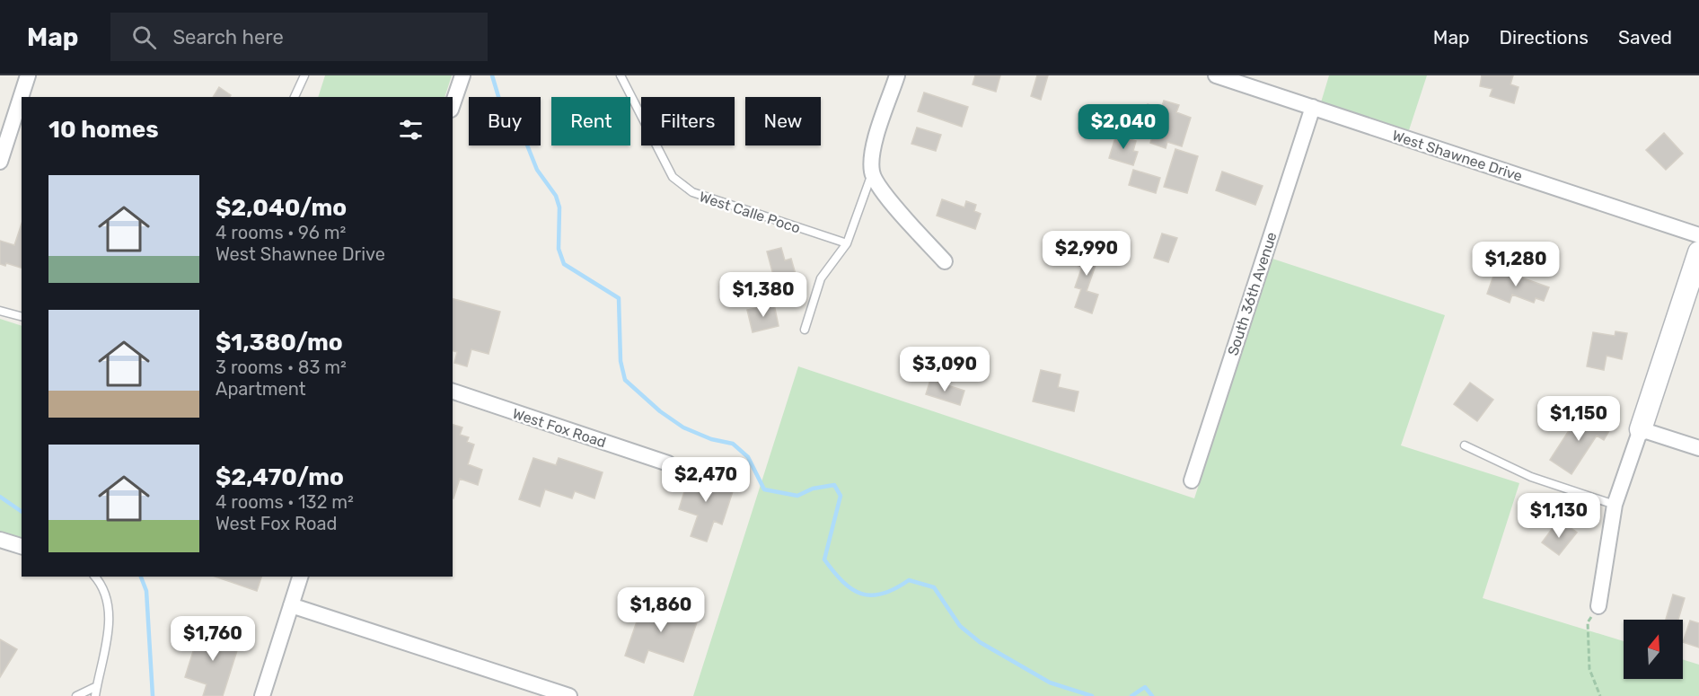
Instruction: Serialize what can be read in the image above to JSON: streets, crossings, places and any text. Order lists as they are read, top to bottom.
{
  "streets": {
    "street": ["West Shawnee Drive", "South 36th Avenue", "West Fox Road"],
    "lane": ["West Calle Poco"]
  },
  "crossings": [
    ["West Shawnee Drive", "South 36th Avenue"]
  ],
  "north": "top",
  "page": {
    "header": "Map",
    "search": "Search here",
    "nav": ["Map", "Directions", "Saved"],
    "chip": [
      "Buy",
      "Rent",
      "Filters",
      "New"
    ],
    "heading": "10 homes",
    "price": [
      "$2,040",
      "$2,990",
      "$1,280",
      "$1,380",
      "$3,090",
      "$1,150",
      "$2,470",
      "$1,130",
      "$1,860",
      "$1,760"
    ],
    "list": [
      {
        "name": "$2,040/mo",
        "note": "4 rooms · 96 m² · West Shawnee Drive"
      },
      {
        "name": "$1,380/mo",
        "note": "3 rooms · 83 m² · Apartment"
      },
      {
        "name": "$2,470/mo",
        "note": "4 rooms · 132 m² · West Fox Road"
      }
    ]
  }
}
